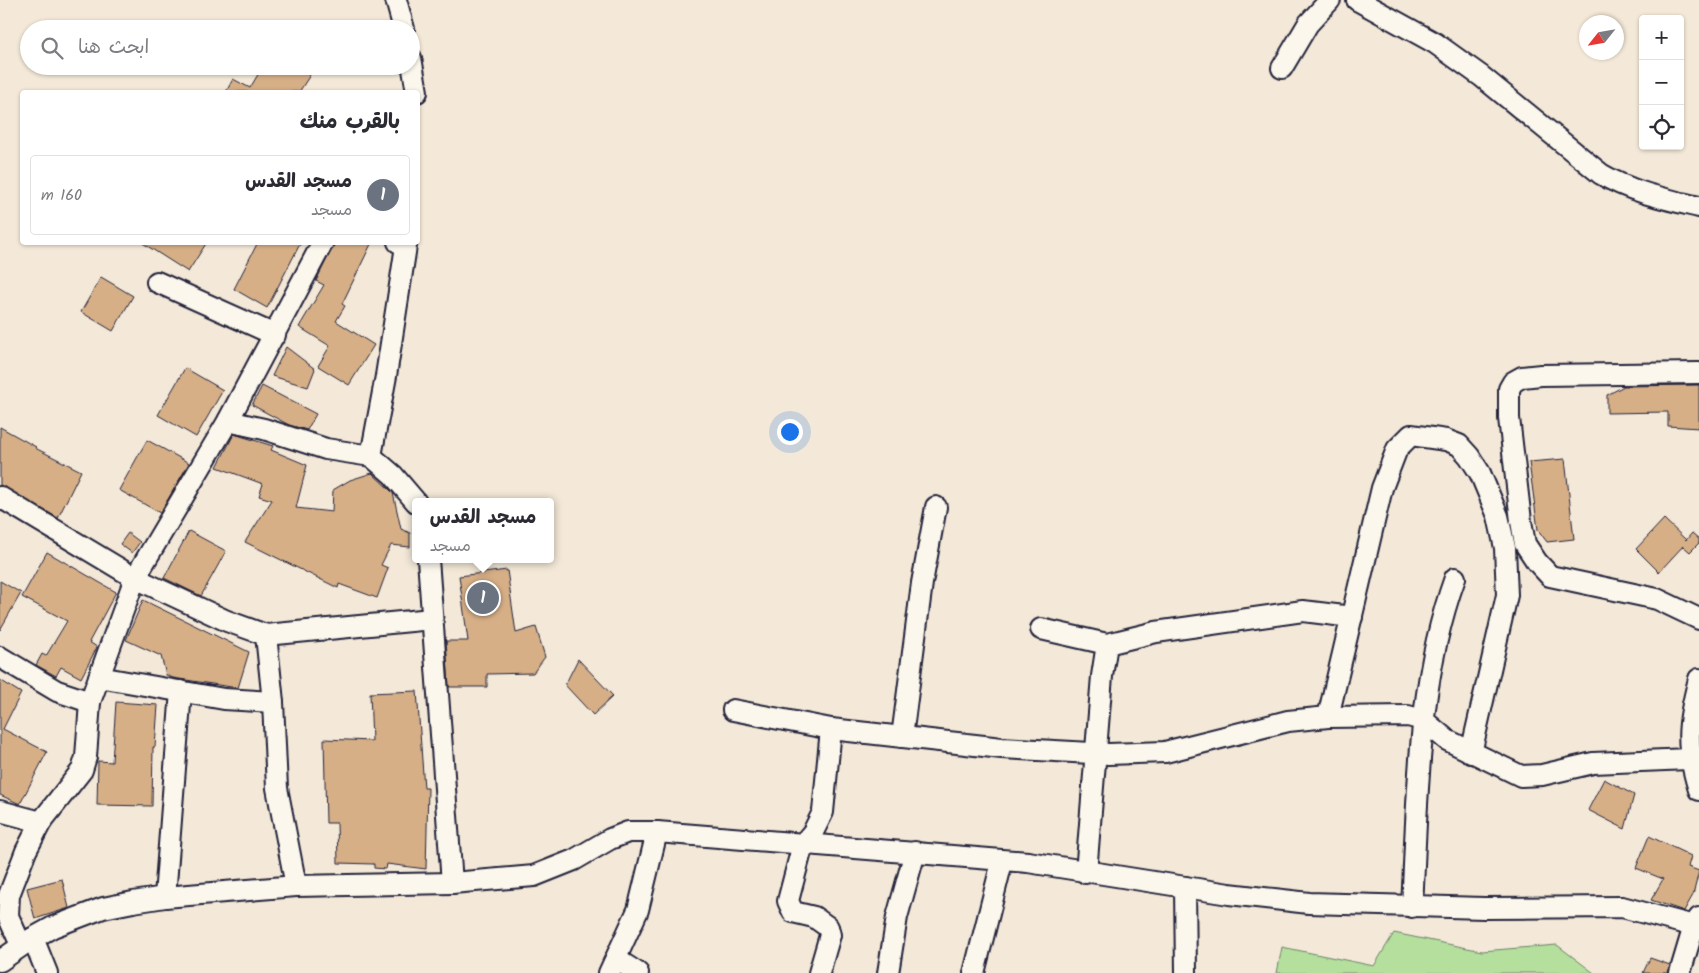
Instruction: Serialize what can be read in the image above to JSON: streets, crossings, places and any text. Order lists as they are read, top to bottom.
{
  "north": "bottom left",
  "page": {
    "map_buttons": ["+", "−"],
    "search": "ابحث هنا",
    "heading": "بالقرب منك",
    "list": [
      {
        "mark": "1",
        "name": "مسجد القدس",
        "note": "مسجد",
        "value": "160 m"
      }
    ],
    "popup": ["مسجد القدس", "مسجد"],
    "pins": "1"
  }
}
